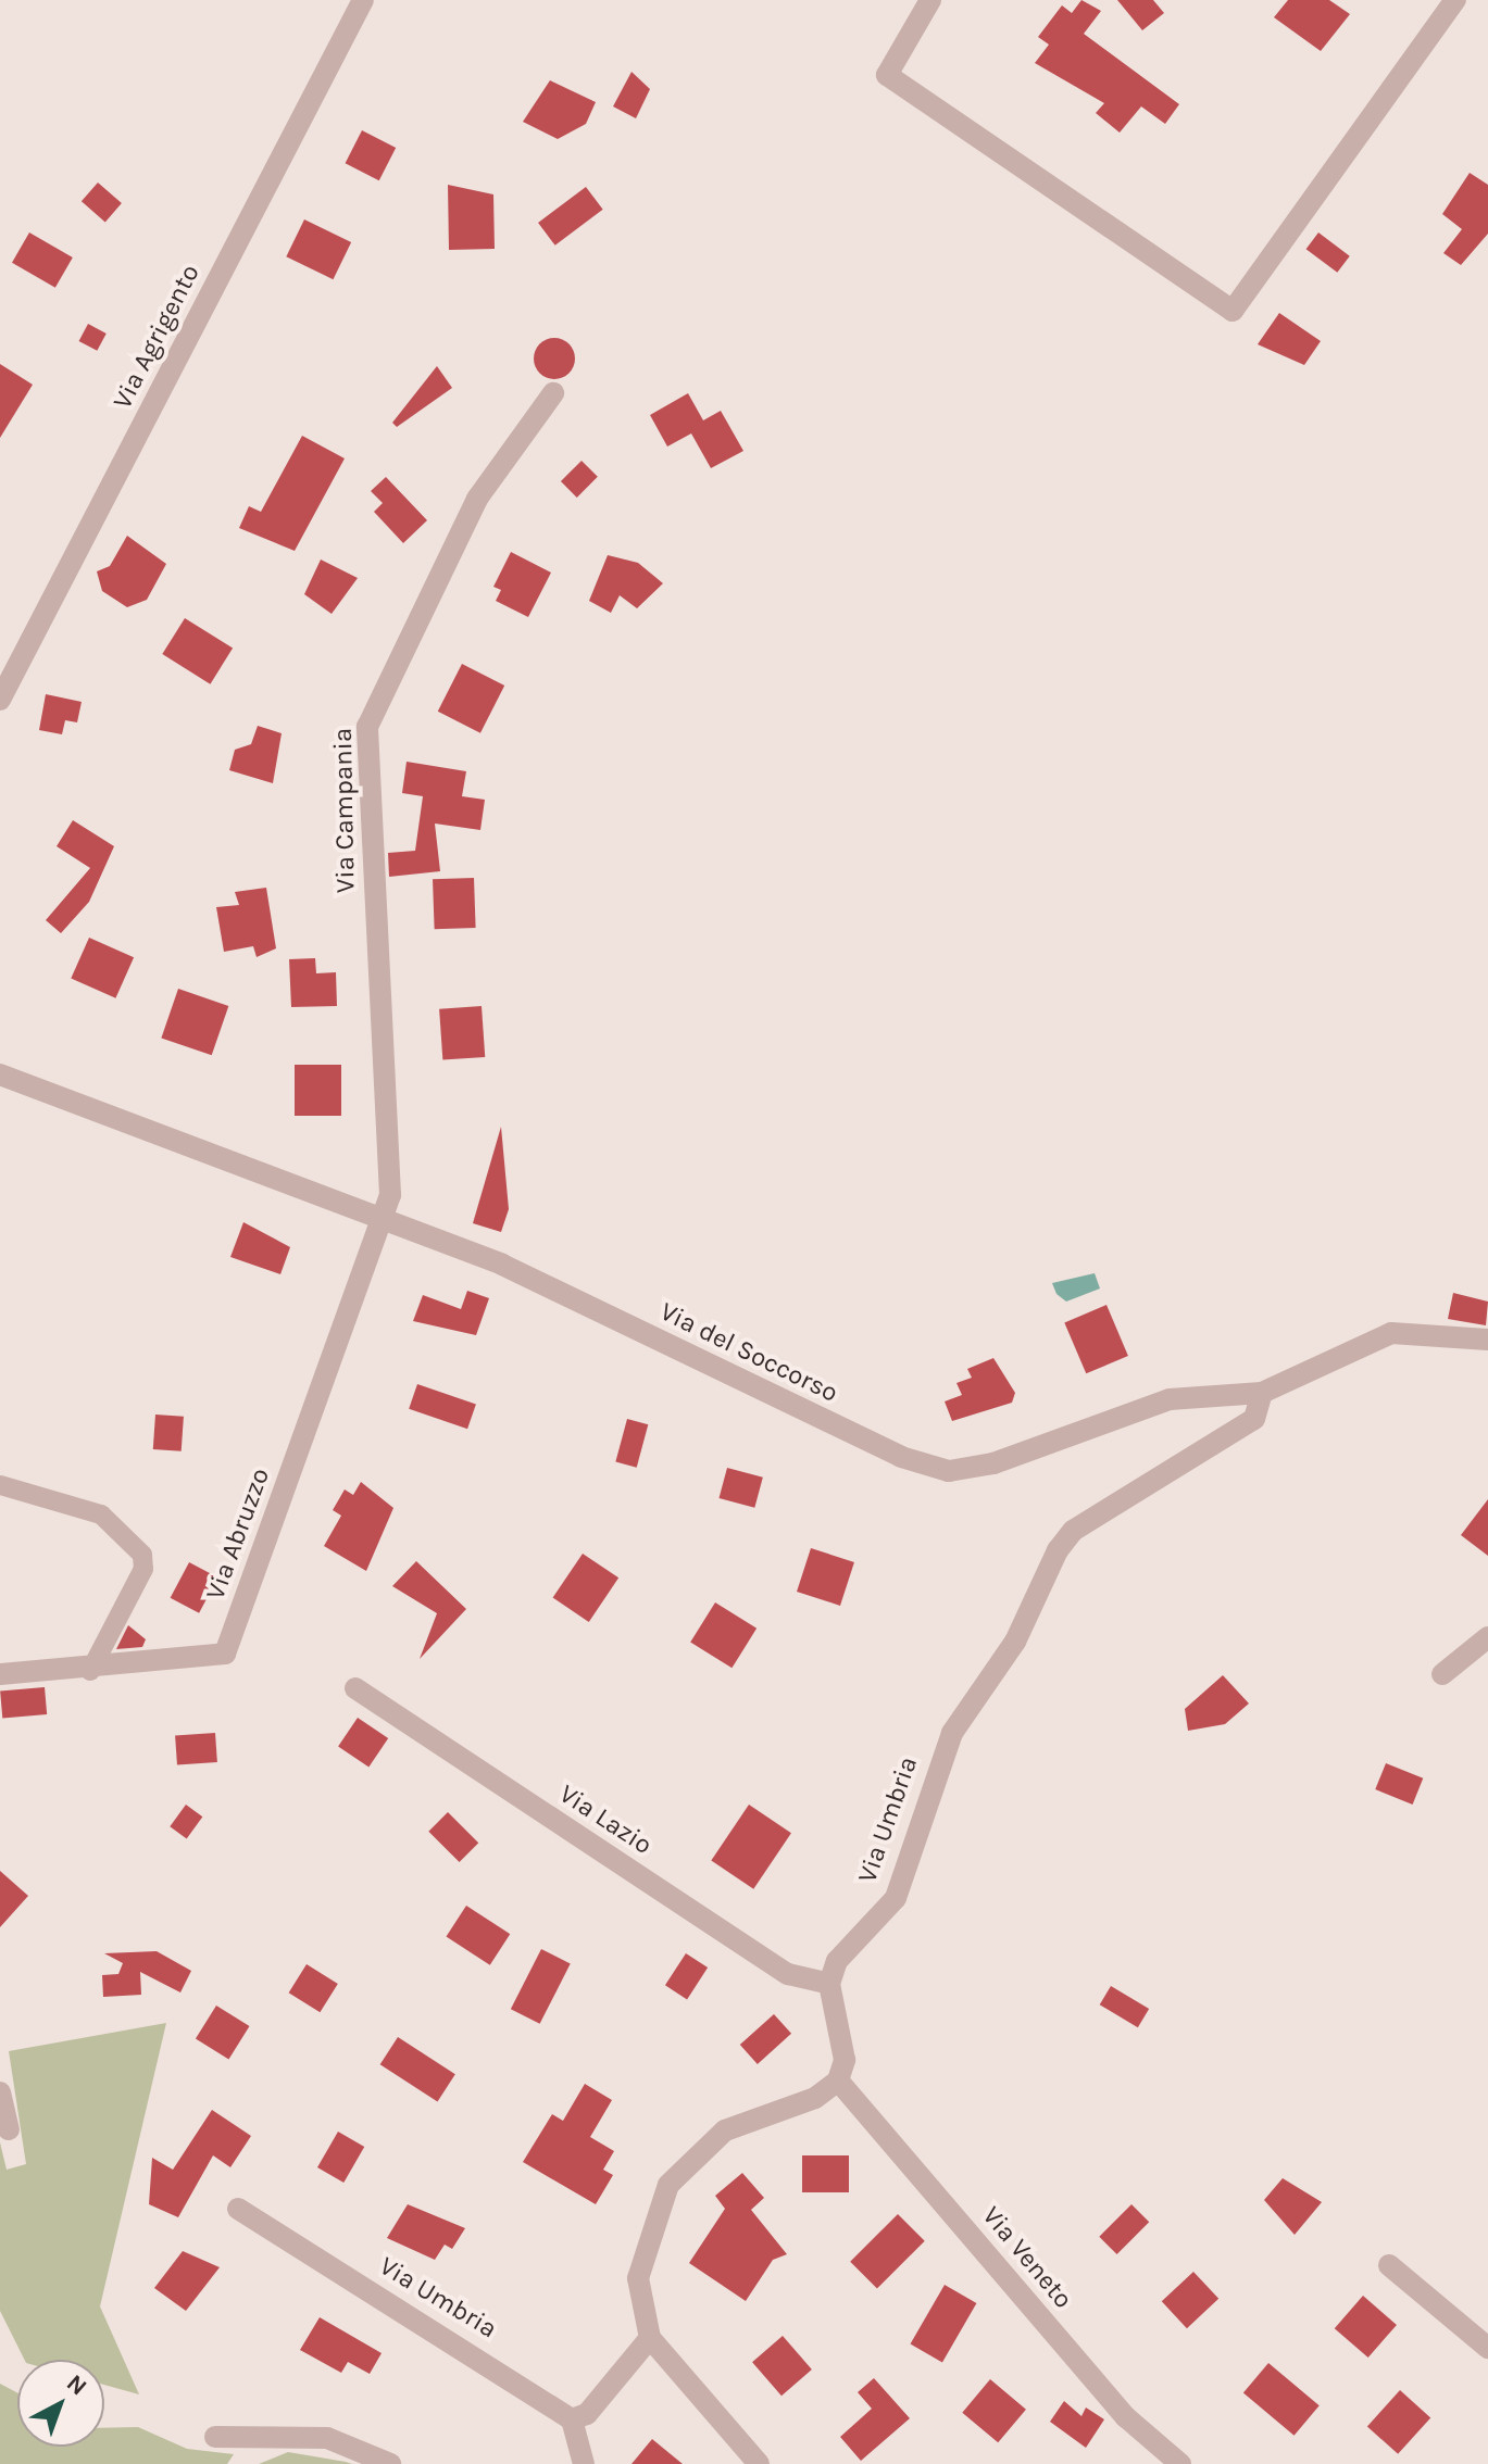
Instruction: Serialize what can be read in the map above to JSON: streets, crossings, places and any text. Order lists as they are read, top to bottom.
{
  "streets": {
    "street": [
      "Via Agrigento",
      "Via Campania",
      "Via del Soccorso",
      "Via Abruzzo",
      "Via Lazio",
      "Via Umbria",
      "Via Veneto"
    ]
  },
  "crossings": [
    ["Via Campania", "Via del Soccorso"],
    ["Via Campania", "Via Abruzzo"],
    ["Via del Soccorso", "Via Abruzzo"],
    ["Via del Soccorso", "Via Umbria"],
    ["Via Lazio", "Via Umbria"]
  ],
  "north": "top right"
}
